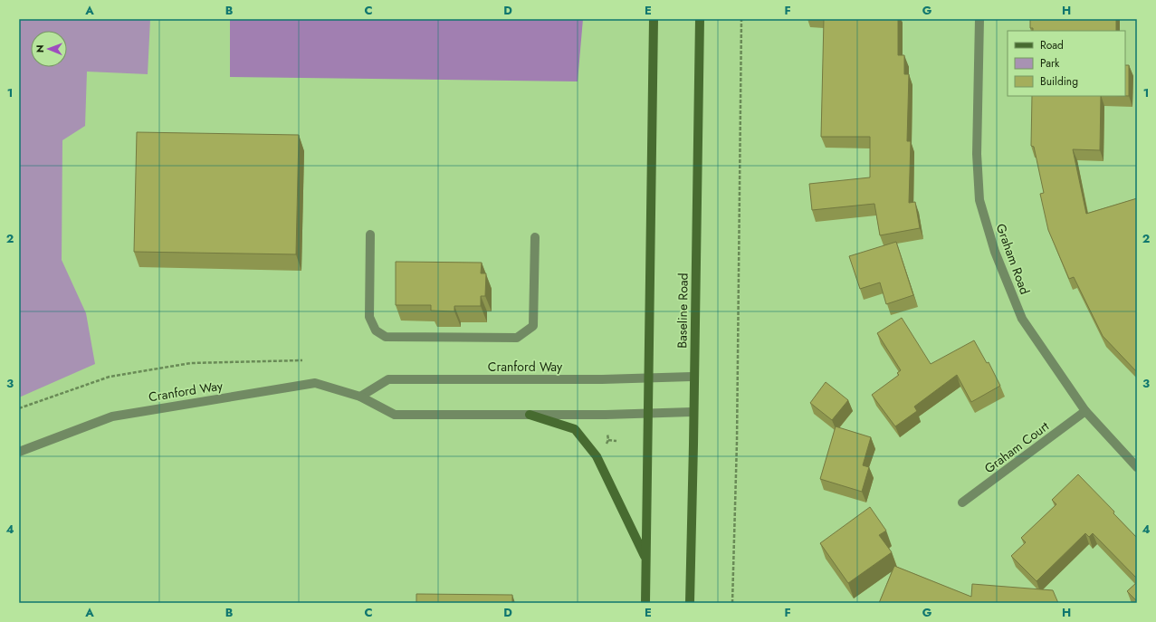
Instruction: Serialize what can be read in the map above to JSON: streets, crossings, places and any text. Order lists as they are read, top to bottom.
{
  "streets": {
    "main road": ["Baseline Road"],
    "street": ["Graham Road", "Cranford Way", "Graham Court"]
  },
  "crossings": [
    ["Graham Road", "Graham Court"],
    ["Baseline Road", "Cranford Way"]
  ],
  "legend": ["Road", "Park", "Building"],
  "north": "left",
  "grid": {
    "columns": [
      "A",
      "B",
      "C",
      "D",
      "E",
      "F",
      "G",
      "H"
    ],
    "rows": [
      "1",
      "2",
      "3",
      "4"
    ]
  }
}
